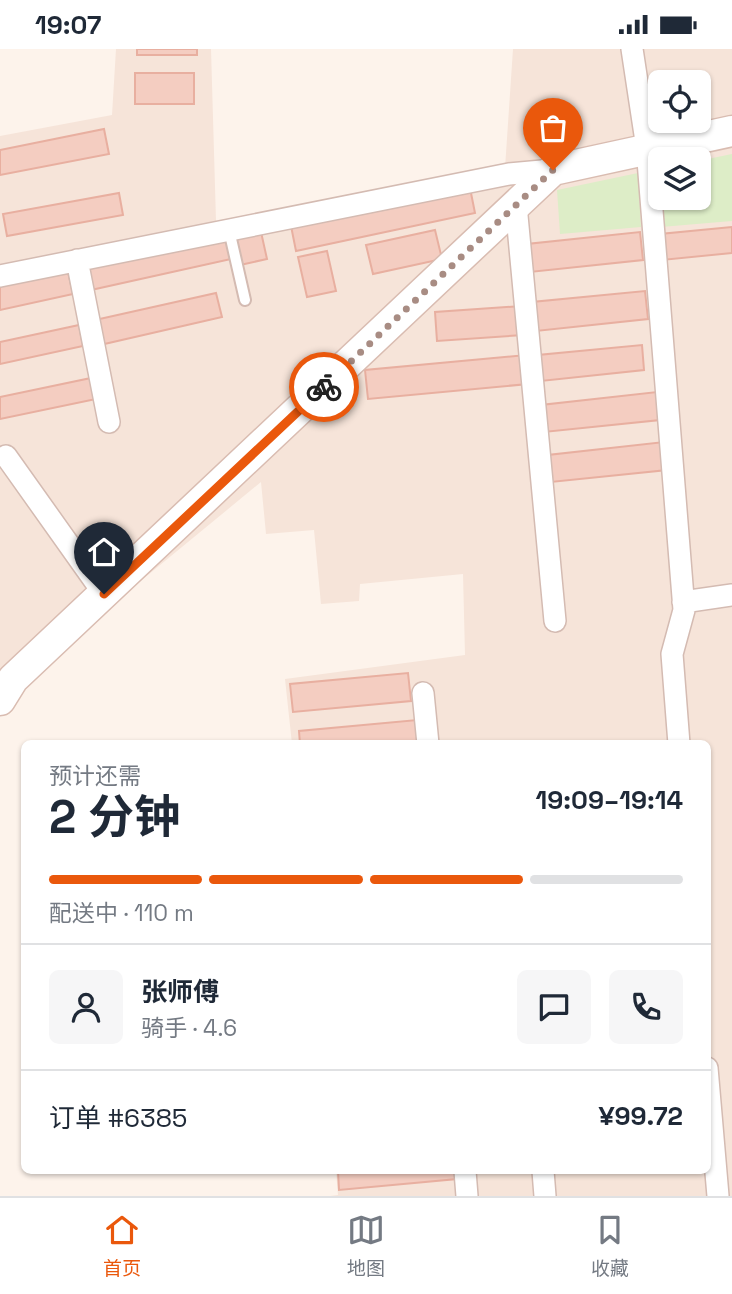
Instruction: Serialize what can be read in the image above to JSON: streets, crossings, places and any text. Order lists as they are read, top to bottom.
{
  "page": {
    "status": "19:07",
    "heading": ["2 分钟", "预计还需", "19:09–19:14"],
    "panel": [
      "张师傅",
      "骑手 · 4.6",
      "订单 #6385",
      "¥99.72"
    ],
    "bar": "配送中 · 110 m",
    "tabs": ["首页", "地图", "收藏"]
  }
}
